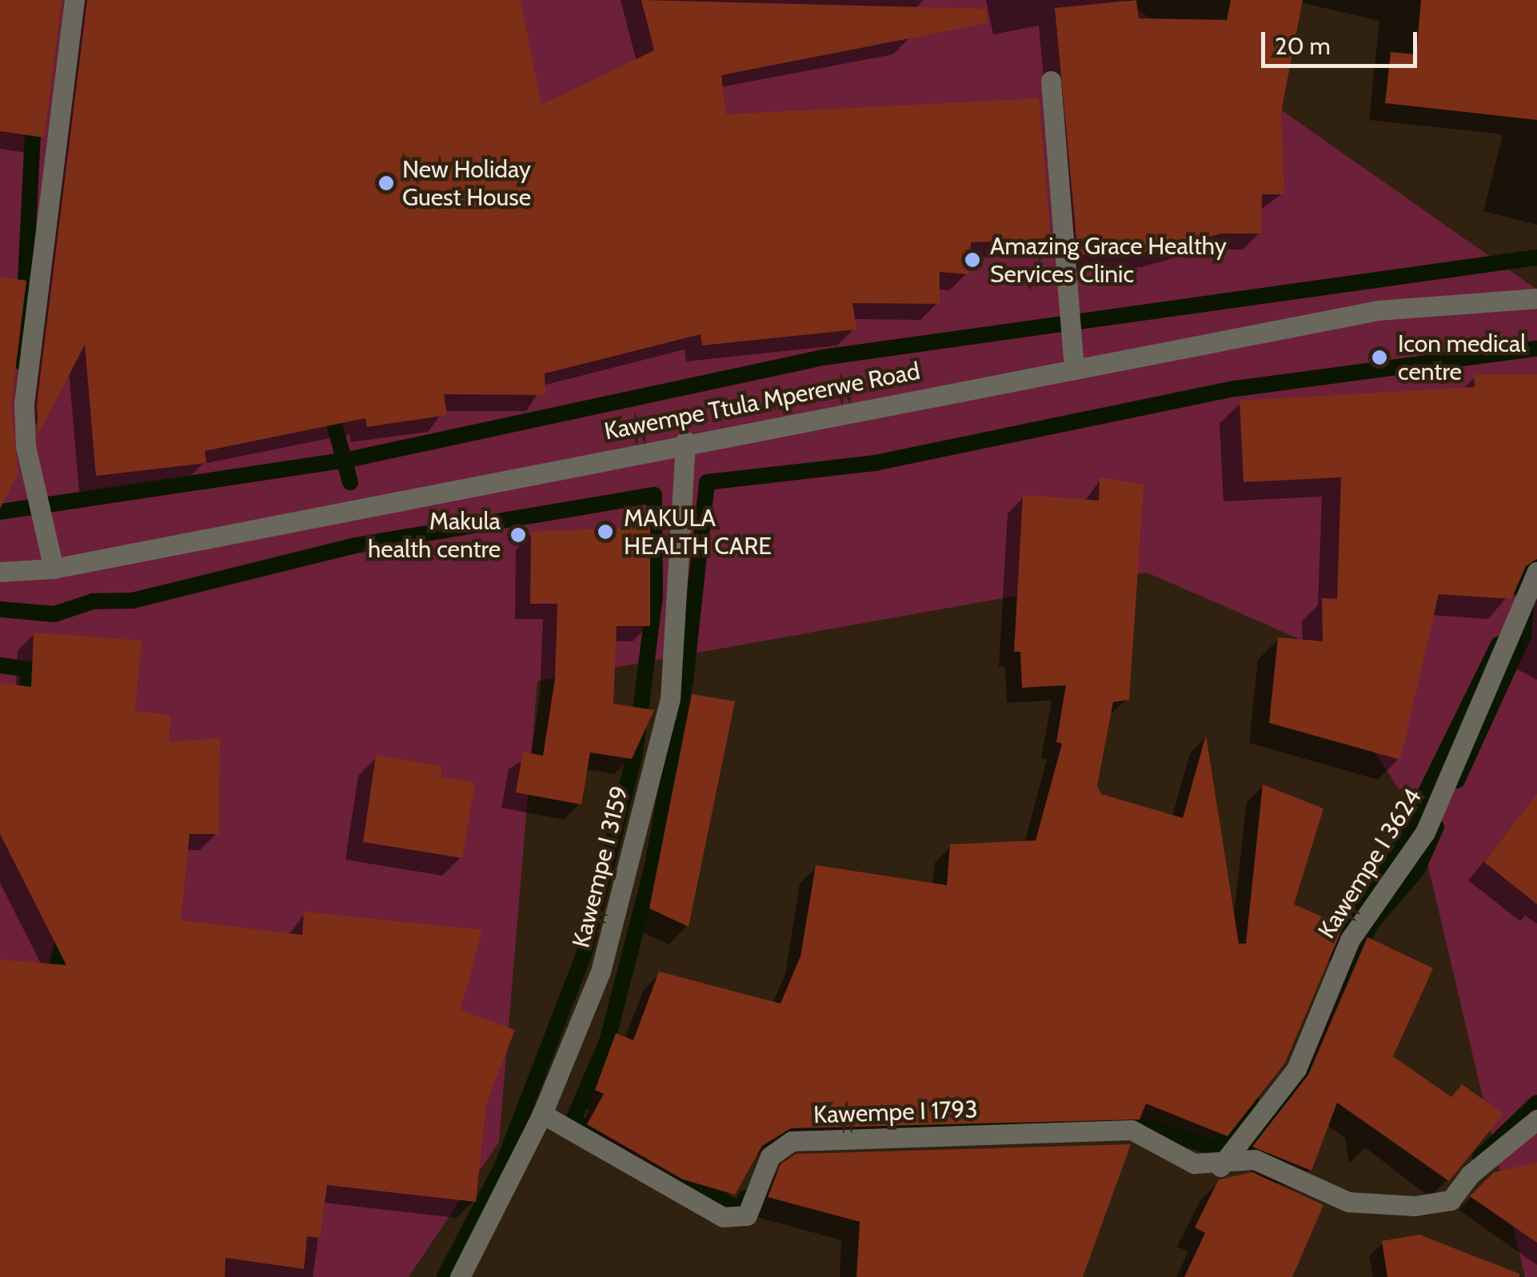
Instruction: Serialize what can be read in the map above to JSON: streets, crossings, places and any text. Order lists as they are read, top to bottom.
{
  "streets": {
    "street": [
      "Kawempe Ttula Mpererwe Road",
      "Kawempe I 3624",
      "Kawempe I 3159",
      "Kawempe I 1793"
    ]
  },
  "crossings": [
    ["Kawempe Ttula Mpererwe Road", "Kawempe I 3159"],
    ["Kawempe I 3624", "Kawempe I 1793"],
    ["Kawempe I 3159", "Kawempe I 1793"]
  ],
  "places": [
    "New Holiday Guest House",
    "Amazing Grace Healthy Services Clinic",
    "Icon medical centre",
    "MAKULA HEALTH CARE",
    "Makula health centre"
  ],
  "scale_bar": "20 m"
}
